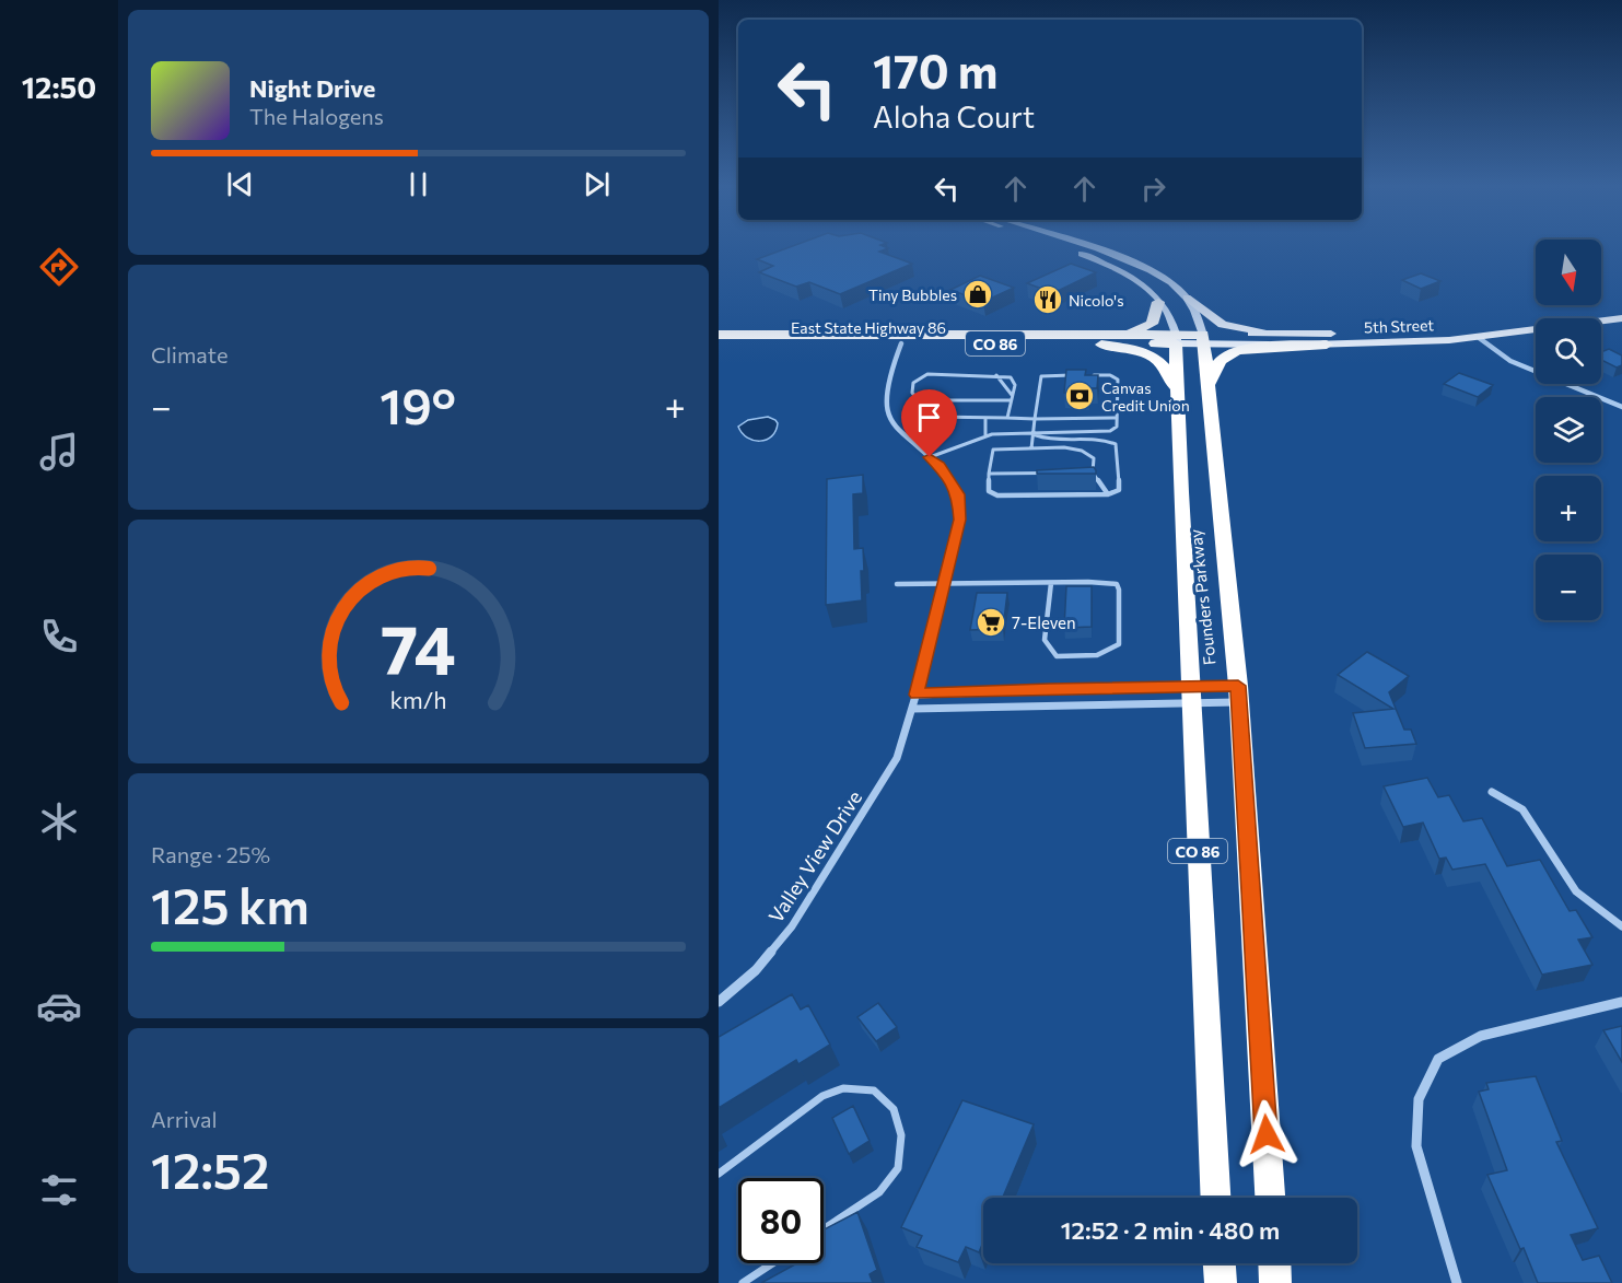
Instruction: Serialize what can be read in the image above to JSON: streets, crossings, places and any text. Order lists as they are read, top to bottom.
{
  "streets": {
    "highway": [
      "5th Street",
      "East State Highway 86",
      "CO 86",
      "Founders Parkway"
    ],
    "street": ["Valley View Drive"]
  },
  "crossings": [
    ["5th Street", "East State Highway 86"],
    ["5th Street", "Founders Parkway"],
    ["East State Highway 86", "CO 86"],
    ["East State Highway 86", "Founders Parkway"],
    ["East State Highway 86", "Valley View Drive"],
    ["CO 86", "Founders Parkway"]
  ],
  "places": {
    "shop": ["Tiny Bubbles"],
    "restaurant": ["Nicolo's"],
    "bank": ["Canvas Credit Union"],
    "supermarket": ["7-Eleven"]
  },
  "north": "bottom",
  "page": {
    "tabs": "12:50",
    "turn": ["170 m", "Aloha Court"],
    "song": ["Night Drive", "The Halogens"],
    "map_buttons": ["+", "−"],
    "tile": [
      "Climate",
      ["Range · 25%", "125 km"],
      ["Arrival", "12:52"]
    ],
    "heat": ["−", "19°", "+"],
    "limit": "80",
    "trip": "12:52 · 2 min · 480 m",
    "gauge": ["74", "km/h"]
  }
}
